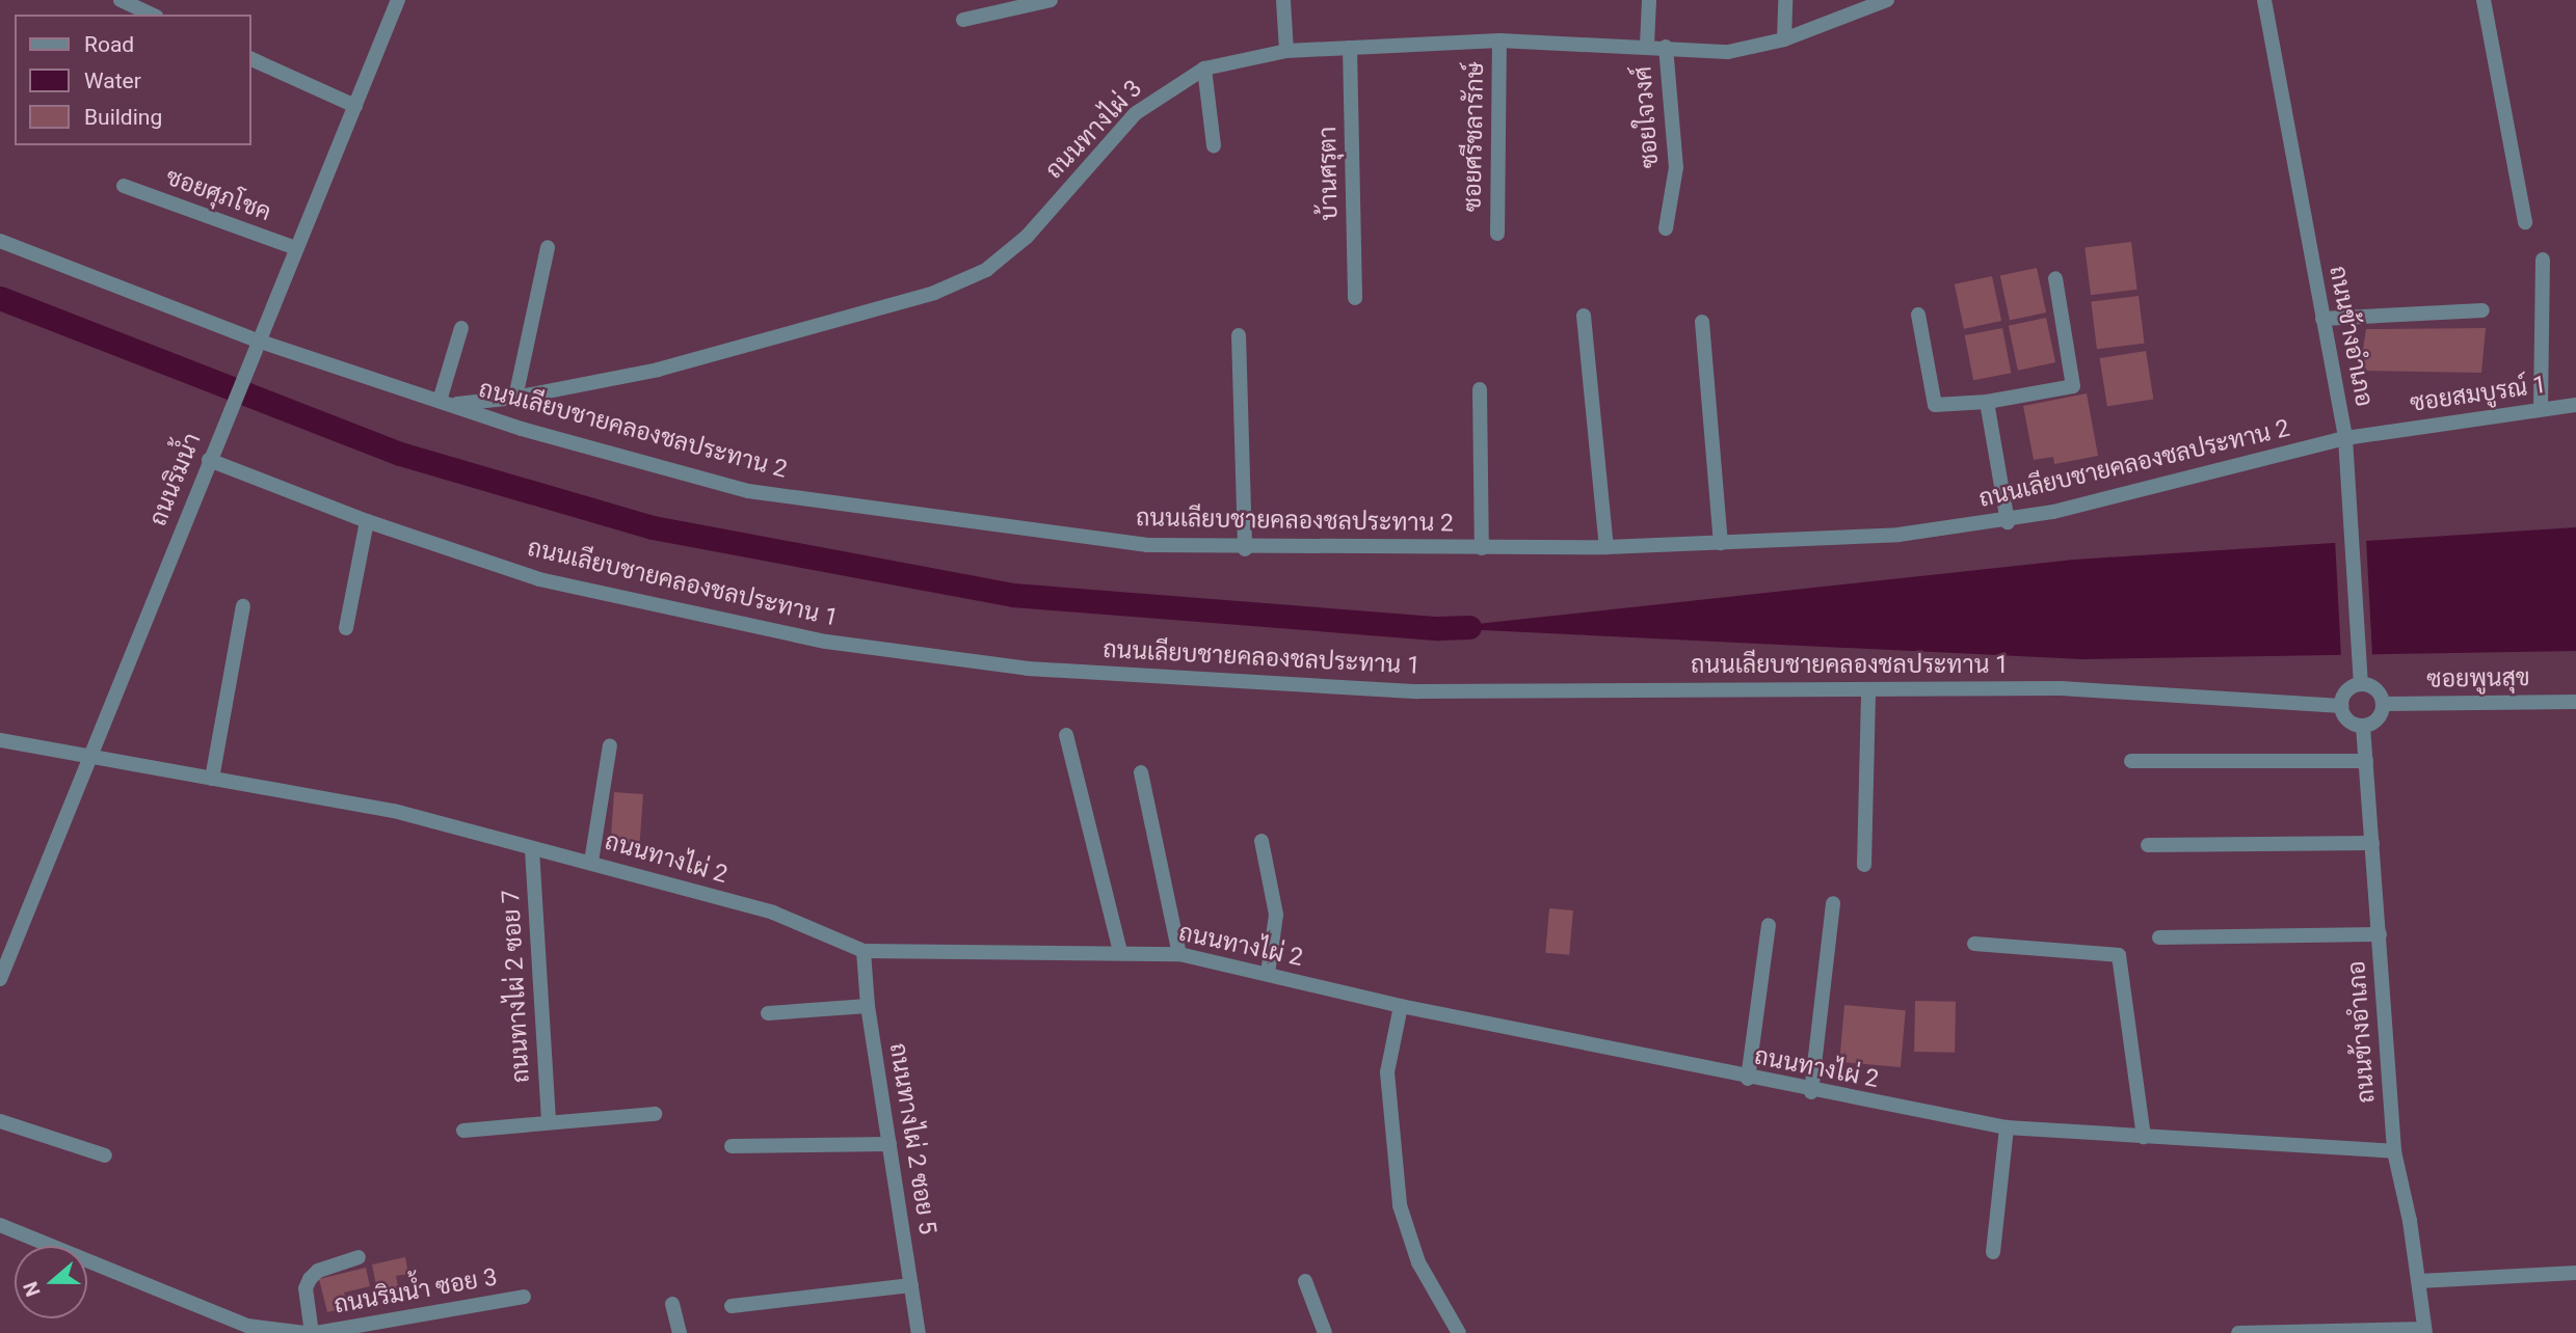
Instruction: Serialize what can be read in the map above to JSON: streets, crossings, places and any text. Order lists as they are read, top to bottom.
{
  "streets": {
    "street": [
      "ซอยใจวงศ์",
      "ถนนทางไผ่ 3",
      "ซอยศรีชลารักษ์",
      "บ้านศรุตา",
      "ซอยศุภโชค",
      "ถนนข้างอำเภอ",
      "ซอยสมบูรณ์ 1",
      "ถนนเลียบชายคลองชลประทาน 2",
      "ถนนริมน้ำ",
      "ถนนเลียบชายคลองชลประทาน 1",
      "ซอยพูนสุข",
      "ถนนทางไผ่ 2",
      "ถนนทางไผ่ 2 ซอย 7",
      "ถนนทางไผ่ 2 ซอย 5",
      "ถนนริมน้ำ ซอย 3"
    ]
  },
  "crossings": [
    ["ซอยใจวงศ์", "ถนนทางไผ่ 3"],
    ["ถนนทางไผ่ 3", "ซอยศรีชลารักษ์"],
    ["ถนนทางไผ่ 3", "บ้านศรุตา"],
    ["ถนนทางไผ่ 3", "ถนนเลียบชายคลองชลประทาน 2"],
    ["ซอยศุภโชค", "ถนนริมน้ำ"],
    ["ถนนข้างอำเภอ", "ซอยสมบูรณ์ 1"],
    ["ถนนข้างอำเภอ", "ถนนเลียบชายคลองชลประทาน 2"],
    ["ถนนข้างอำเภอ", "ถนนเลียบชายคลองชลประทาน 1"],
    ["ถนนข้างอำเภอ", "ซอยพูนสุข"],
    ["ถนนข้างอำเภอ", "ถนนทางไผ่ 2"],
    ["ซอยสมบูรณ์ 1", "ถนนเลียบชายคลองชลประทาน 2"],
    ["ถนนเลียบชายคลองชลประทาน 2", "ถนนริมน้ำ"],
    ["ถนนริมน้ำ", "ถนนเลียบชายคลองชลประทาน 1"],
    ["ถนนริมน้ำ", "ถนนทางไผ่ 2"],
    ["ถนนเลียบชายคลองชลประทาน 1", "ซอยพูนสุข"],
    ["ถนนทางไผ่ 2", "ถนนทางไผ่ 2 ซอย 7"],
    ["ถนนทางไผ่ 2", "ถนนทางไผ่ 2 ซอย 5"]
  ],
  "legend": ["Road", "Water", "Building"],
  "north": "left"
}
